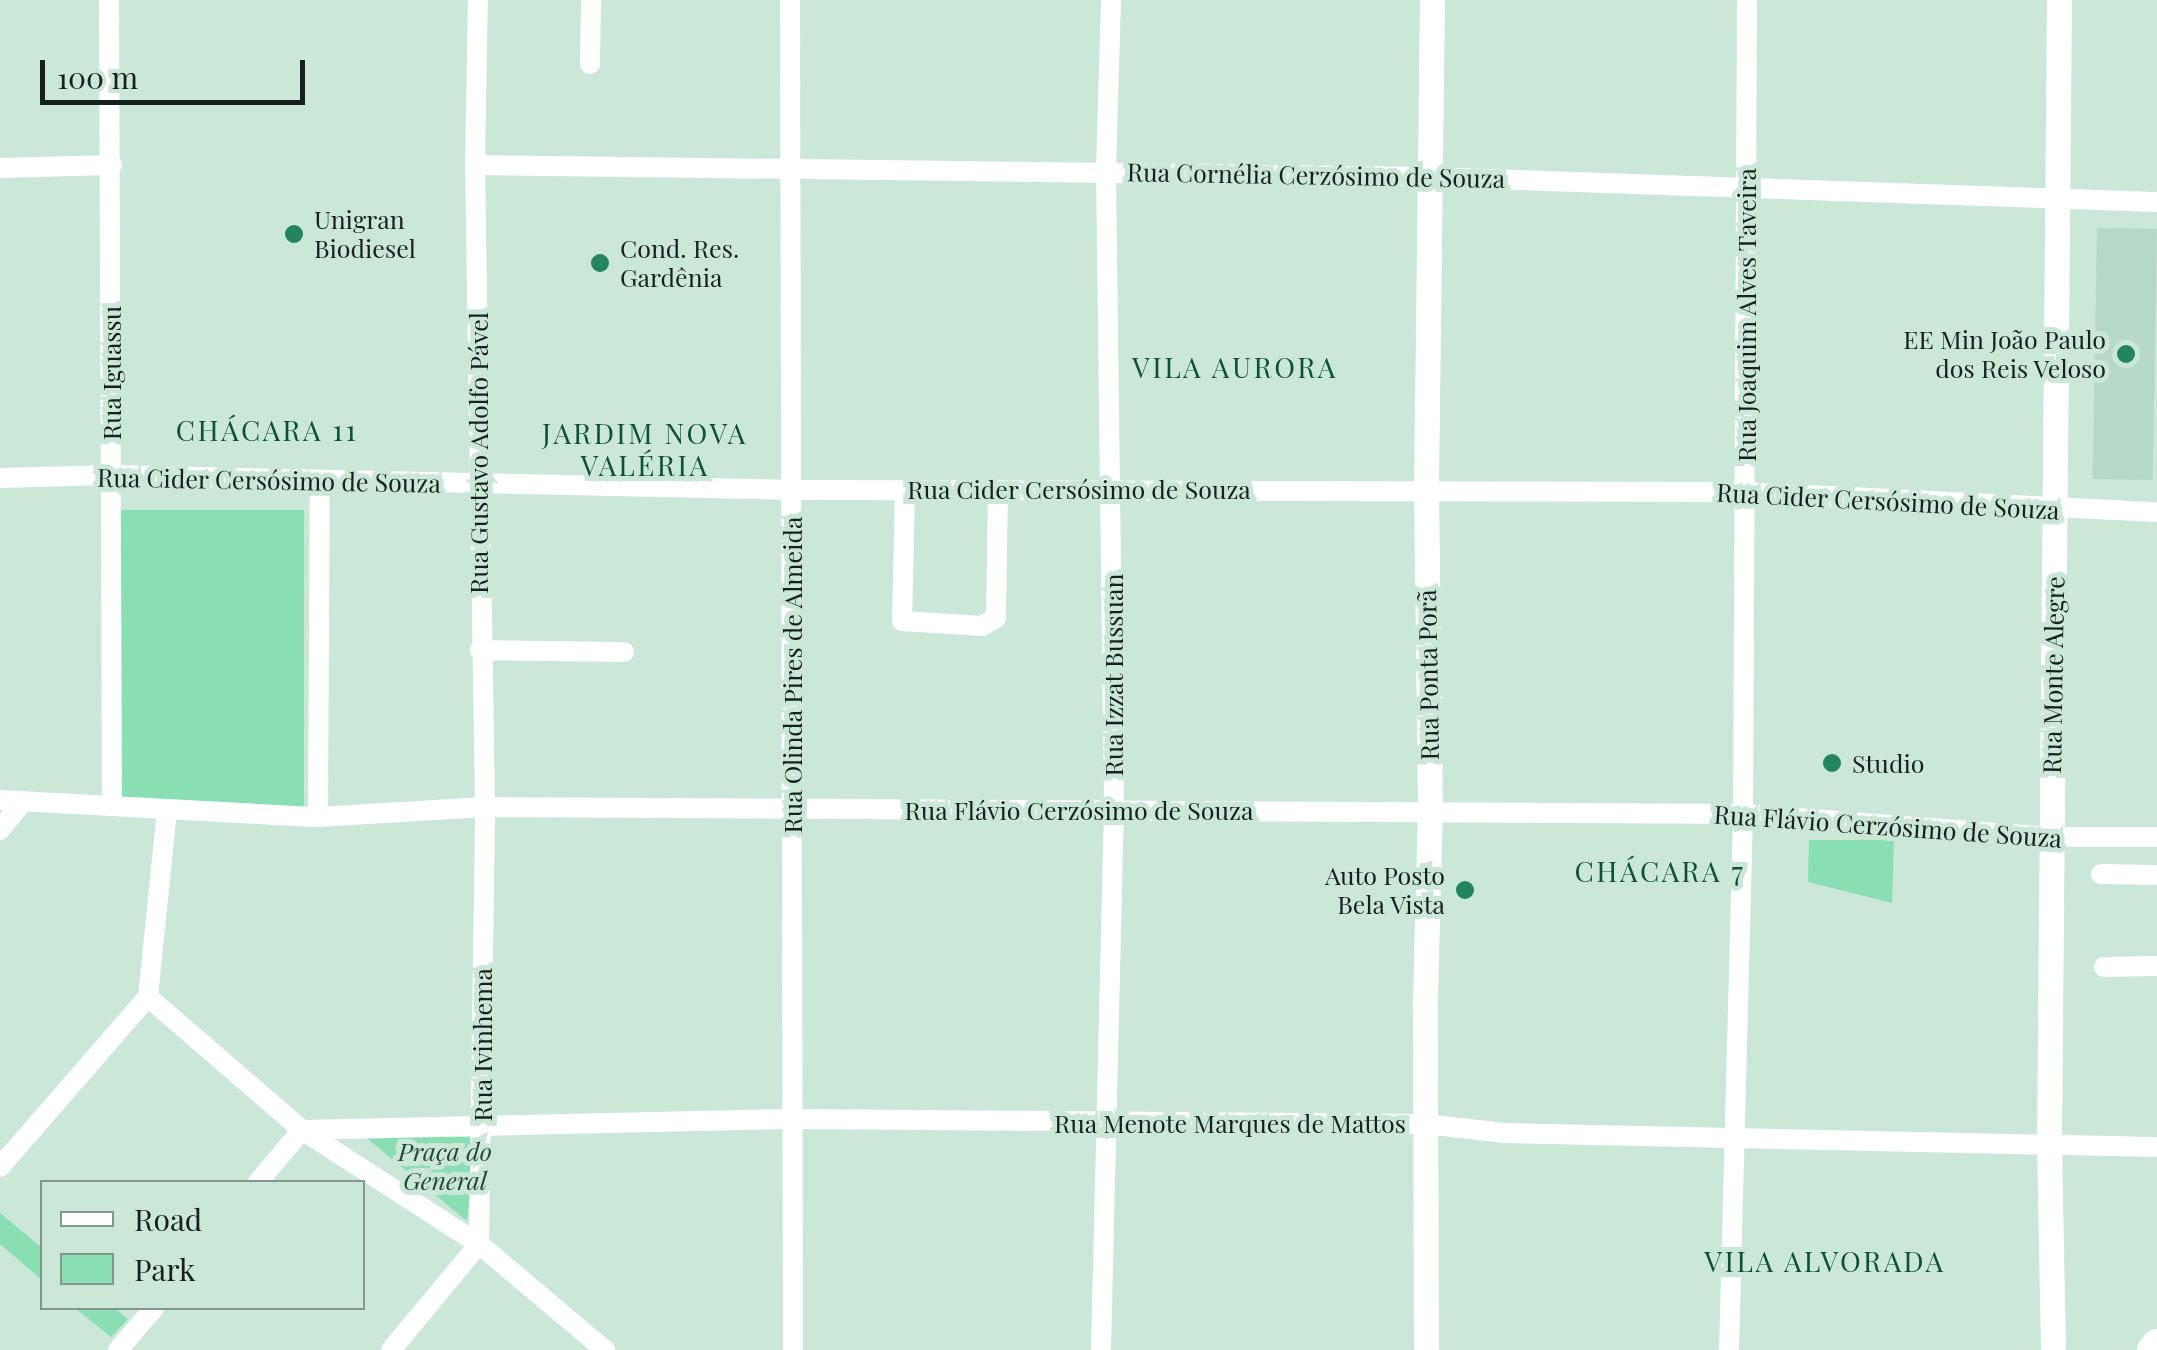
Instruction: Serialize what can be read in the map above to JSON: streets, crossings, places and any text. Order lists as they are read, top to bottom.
{
  "streets": {
    "street": [
      "Rua Cornélia Cerzósimo de Souza",
      "Rua Joaquim Alves Taveira",
      "Rua Iguassu",
      "Rua Gustavo Adolfo Pável",
      "Rua Cider Cersósimo de Souza",
      "Rua Olinda Pires de Almeida",
      "Rua Izzat Bussuan",
      "Rua Ponta Porã",
      "Rua Monte Alegre",
      "Rua Flávio Cerzósimo de Souza",
      "Rua Ivinhema",
      "Rua Menote Marques de Mattos"
    ]
  },
  "crossings": [
    ["Rua Cornélia Cerzósimo de Souza", "Rua Joaquim Alves Taveira"],
    ["Rua Cornélia Cerzósimo de Souza", "Rua Gustavo Adolfo Pável"],
    ["Rua Cornélia Cerzósimo de Souza", "Rua Olinda Pires de Almeida"],
    ["Rua Cornélia Cerzósimo de Souza", "Rua Izzat Bussuan"],
    ["Rua Cornélia Cerzósimo de Souza", "Rua Ponta Porã"],
    ["Rua Cornélia Cerzósimo de Souza", "Rua Monte Alegre"],
    ["Rua Joaquim Alves Taveira", "Rua Cider Cersósimo de Souza"],
    ["Rua Joaquim Alves Taveira", "Rua Flávio Cerzósimo de Souza"],
    ["Rua Joaquim Alves Taveira", "Rua Menote Marques de Mattos"],
    ["Rua Iguassu", "Rua Cider Cersósimo de Souza"],
    ["Rua Iguassu", "Rua Flávio Cerzósimo de Souza"],
    ["Rua Gustavo Adolfo Pável", "Rua Cider Cersósimo de Souza"],
    ["Rua Gustavo Adolfo Pável", "Rua Flávio Cerzósimo de Souza"],
    ["Rua Gustavo Adolfo Pável", "Rua Ivinhema"],
    ["Rua Cider Cersósimo de Souza", "Rua Olinda Pires de Almeida"],
    ["Rua Cider Cersósimo de Souza", "Rua Izzat Bussuan"],
    ["Rua Cider Cersósimo de Souza", "Rua Ponta Porã"],
    ["Rua Cider Cersósimo de Souza", "Rua Monte Alegre"],
    ["Rua Olinda Pires de Almeida", "Rua Flávio Cerzósimo de Souza"],
    ["Rua Olinda Pires de Almeida", "Rua Menote Marques de Mattos"],
    ["Rua Izzat Bussuan", "Rua Flávio Cerzósimo de Souza"],
    ["Rua Izzat Bussuan", "Rua Menote Marques de Mattos"],
    ["Rua Ponta Porã", "Rua Flávio Cerzósimo de Souza"],
    ["Rua Ponta Porã", "Rua Menote Marques de Mattos"],
    ["Rua Monte Alegre", "Rua Flávio Cerzósimo de Souza"],
    ["Rua Monte Alegre", "Rua Menote Marques de Mattos"],
    ["Rua Ivinhema", "Rua Menote Marques de Mattos"]
  ],
  "districts": [
    "VILA AURORA",
    "CHÁCARA 11",
    "JARDIM NOVA VALÉRIA",
    "CHÁCARA 7",
    "VILA ALVORADA"
  ],
  "parks": ["Praça do General"],
  "places": [
    "Unigran Biodiesel",
    "Cond. Res. Gardênia",
    "EE Min João Paulo dos Reis Veloso",
    "Studio",
    "Auto Posto Bela Vista"
  ],
  "legend": ["Road", "Park"],
  "scale_bar": "100 m"
}
